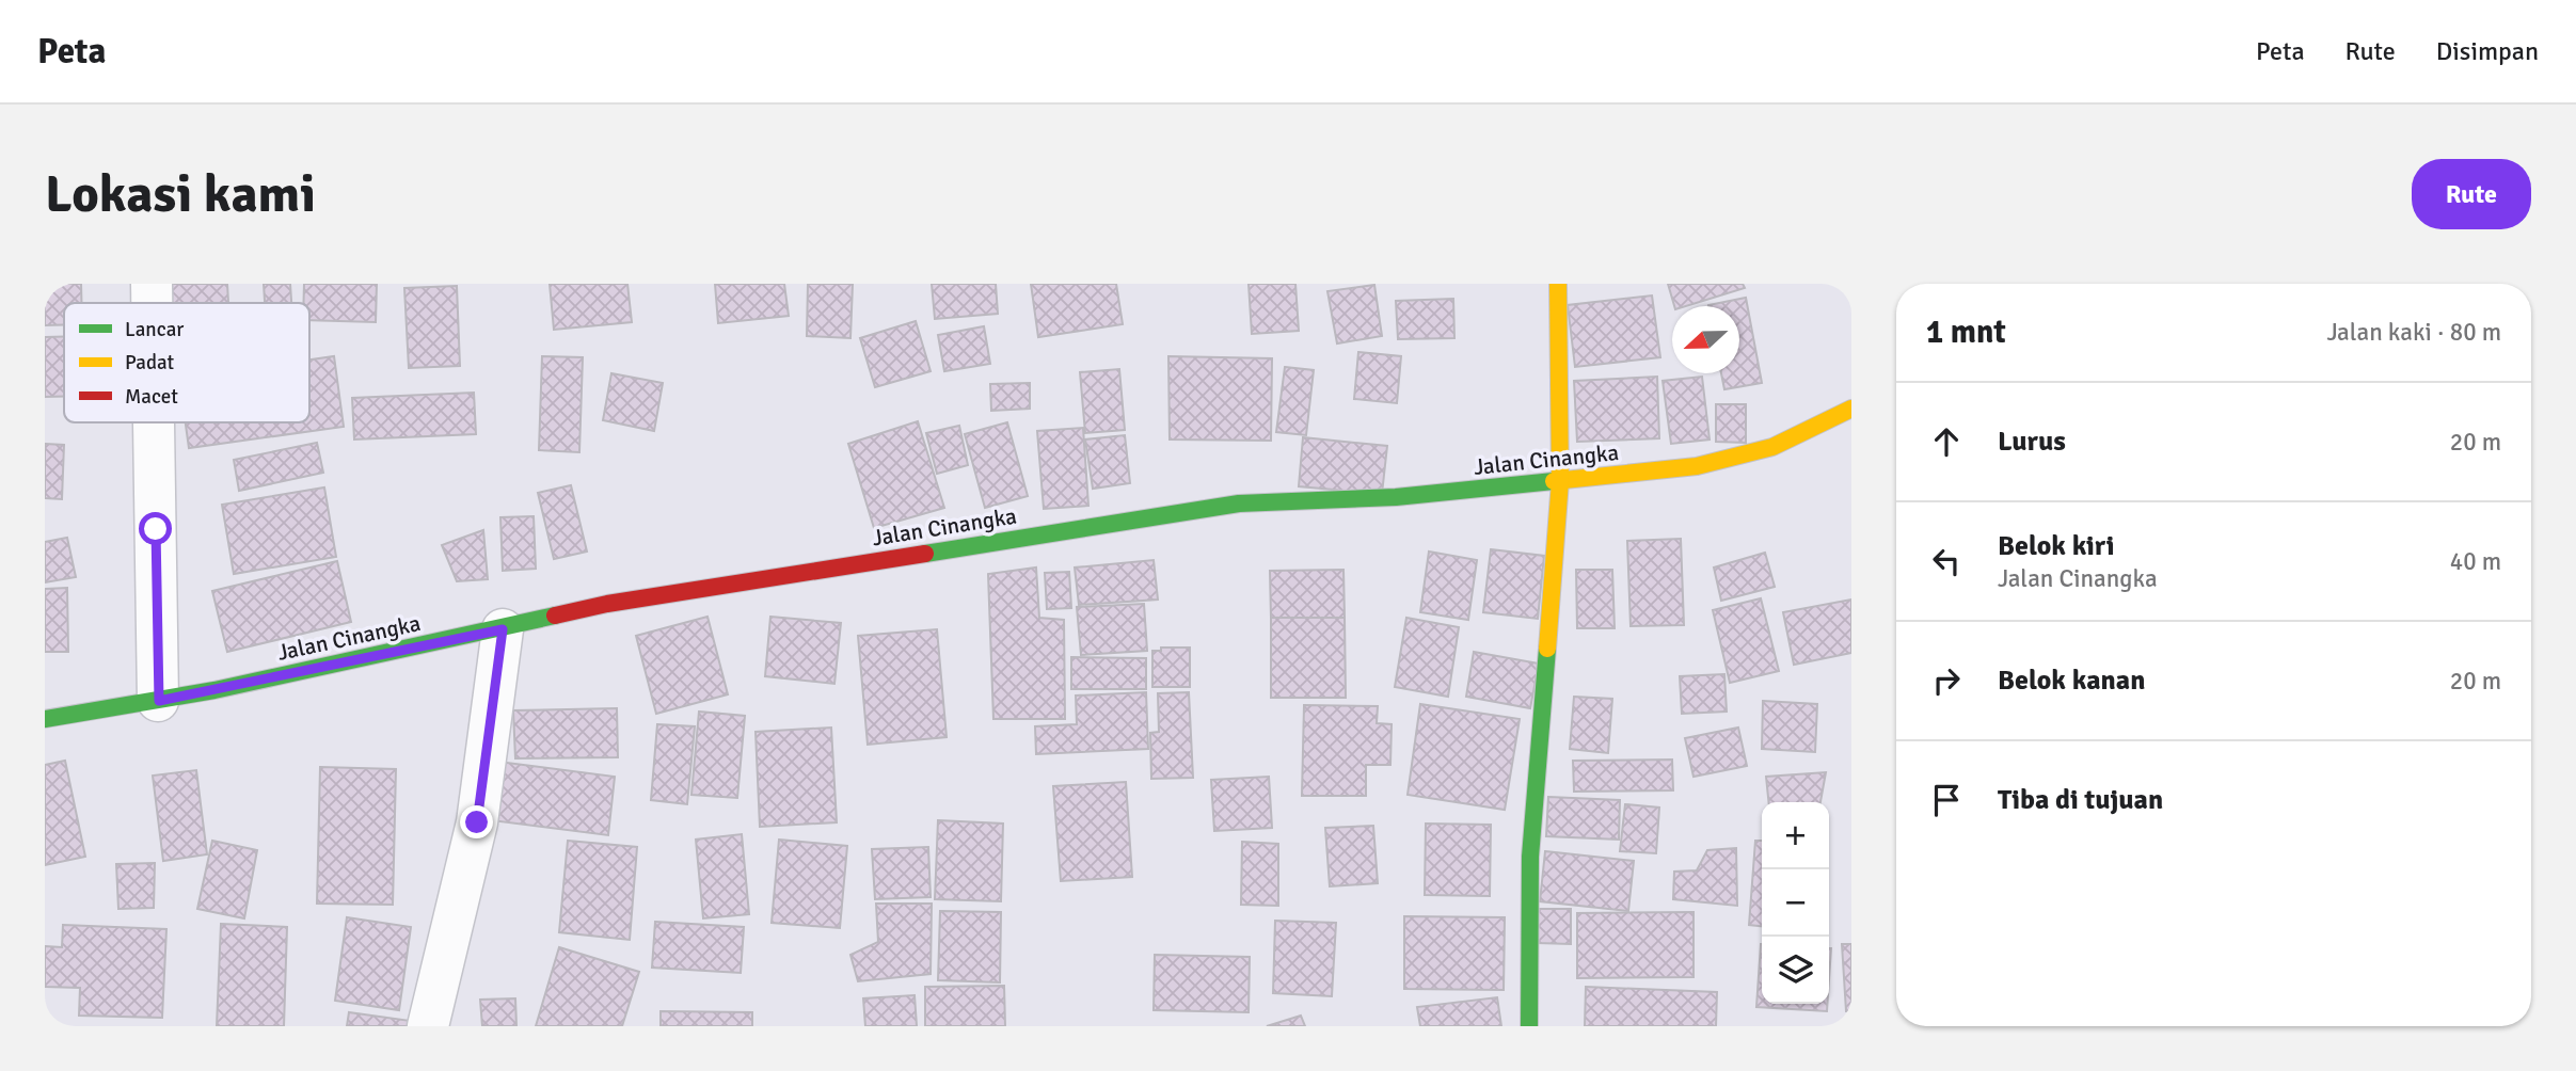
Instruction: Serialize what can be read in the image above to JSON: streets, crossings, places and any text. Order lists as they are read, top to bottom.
{
  "streets": {
    "street": ["Jalan Cinangka"]
  },
  "legend": ["Lancar", "Padat", "Macet"],
  "north": "left",
  "page": {
    "header": "Peta",
    "nav": ["Peta", "Rute", "Disimpan"],
    "buttons": "Rute",
    "title": "Lokasi kami",
    "heading": ["1 mnt", "Jalan kaki · 80 m"],
    "list": [
      ["Lurus", "20 m"],
      ["Belok kiri", "Jalan Cinangka", "40 m"],
      ["Belok kanan", "20 m"],
      "Tiba di tujuan"
    ],
    "map_buttons": ["+", "−"]
  }
}
